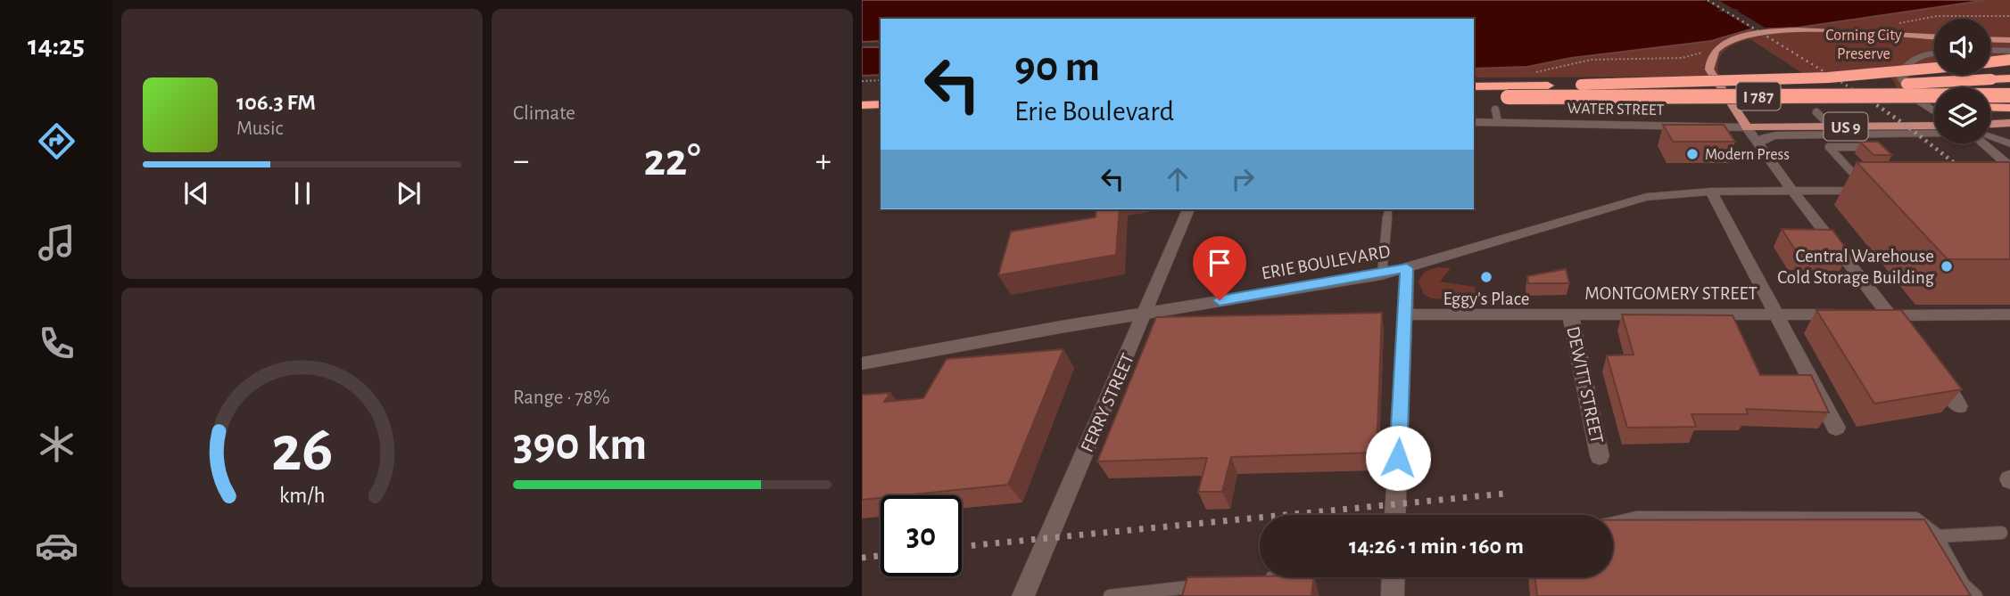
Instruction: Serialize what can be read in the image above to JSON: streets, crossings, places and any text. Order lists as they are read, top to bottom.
{
  "streets": {
    "highway": ["I 787"],
    "main road": ["WATER STREET", "US 9"],
    "street": [
      "ERIE BOULEVARD",
      "MONTGOMERY STREET",
      "DEWITT STREET",
      "FERRY STREET"
    ]
  },
  "crossings": [
    ["ERIE BOULEVARD", "FERRY STREET"],
    ["MONTGOMERY STREET", "DEWITT STREET"]
  ],
  "parks": ["Corning City Preserve"],
  "places": ["Modern Press", "Central Warehouse Cold Storage Building", "Eggy's Place"],
  "page": {
    "tabs": "14:25",
    "tile": [
      "Climate",
      ["Range · 78%", "390 km"]
    ],
    "turn": ["90 m", "Erie Boulevard"],
    "song": ["106.3 FM", "Music"],
    "heat": ["−", "22°", "+"],
    "limit": "30",
    "trip": "14:26 · 1 min · 160 m",
    "gauge": ["26", "km/h"]
  }
}
